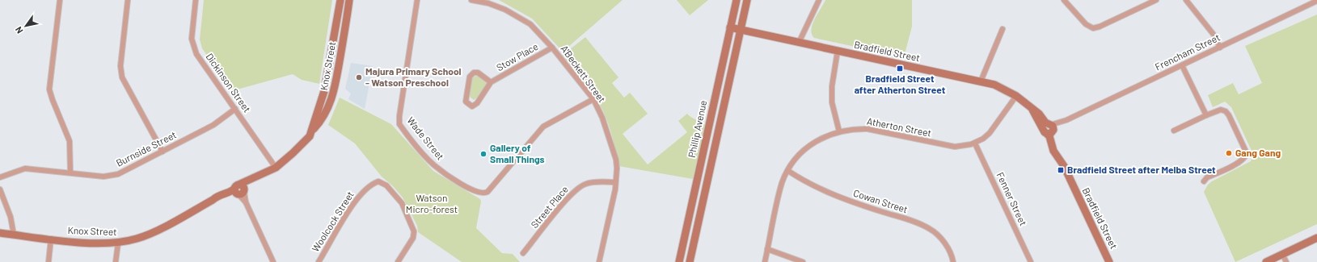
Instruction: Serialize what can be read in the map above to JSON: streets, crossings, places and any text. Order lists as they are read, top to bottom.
{
  "streets": {
    "street": [
      "Bradfield Street",
      "Frencham Street",
      "Stow Place",
      "Knox Street",
      "A'Beckett Street",
      "Dickinson Street",
      "Atherton Street",
      "Phillip Avenue",
      "Wade Street",
      "Burnside Street",
      "Fenner Street",
      "Cowan Street",
      "Street Place",
      "Woolcock Street"
    ]
  },
  "crossings": [
    ["Bradfield Street", "Frencham Street"],
    ["Bradfield Street", "Atherton Street"],
    ["Bradfield Street", "Phillip Avenue"],
    ["Stow Place", "A'Beckett Street"],
    ["Knox Street", "Dickinson Street"],
    ["A'Beckett Street", "Wade Street"],
    ["A'Beckett Street", "Street Place"],
    ["Dickinson Street", "Burnside Street"],
    ["Atherton Street", "Fenner Street"],
    ["Atherton Street", "Cowan Street"]
  ],
  "parks": ["Watson Micro-forest"],
  "places": {
    "transit": ["Bradfield Street after Atherton Street", "Bradfield Street after Melba Street"],
    "other": ["Majura Primary School - Watson Preschool", "Gang Gang", "Gallery of Small Things"]
  },
  "north": "bottom left"
}
